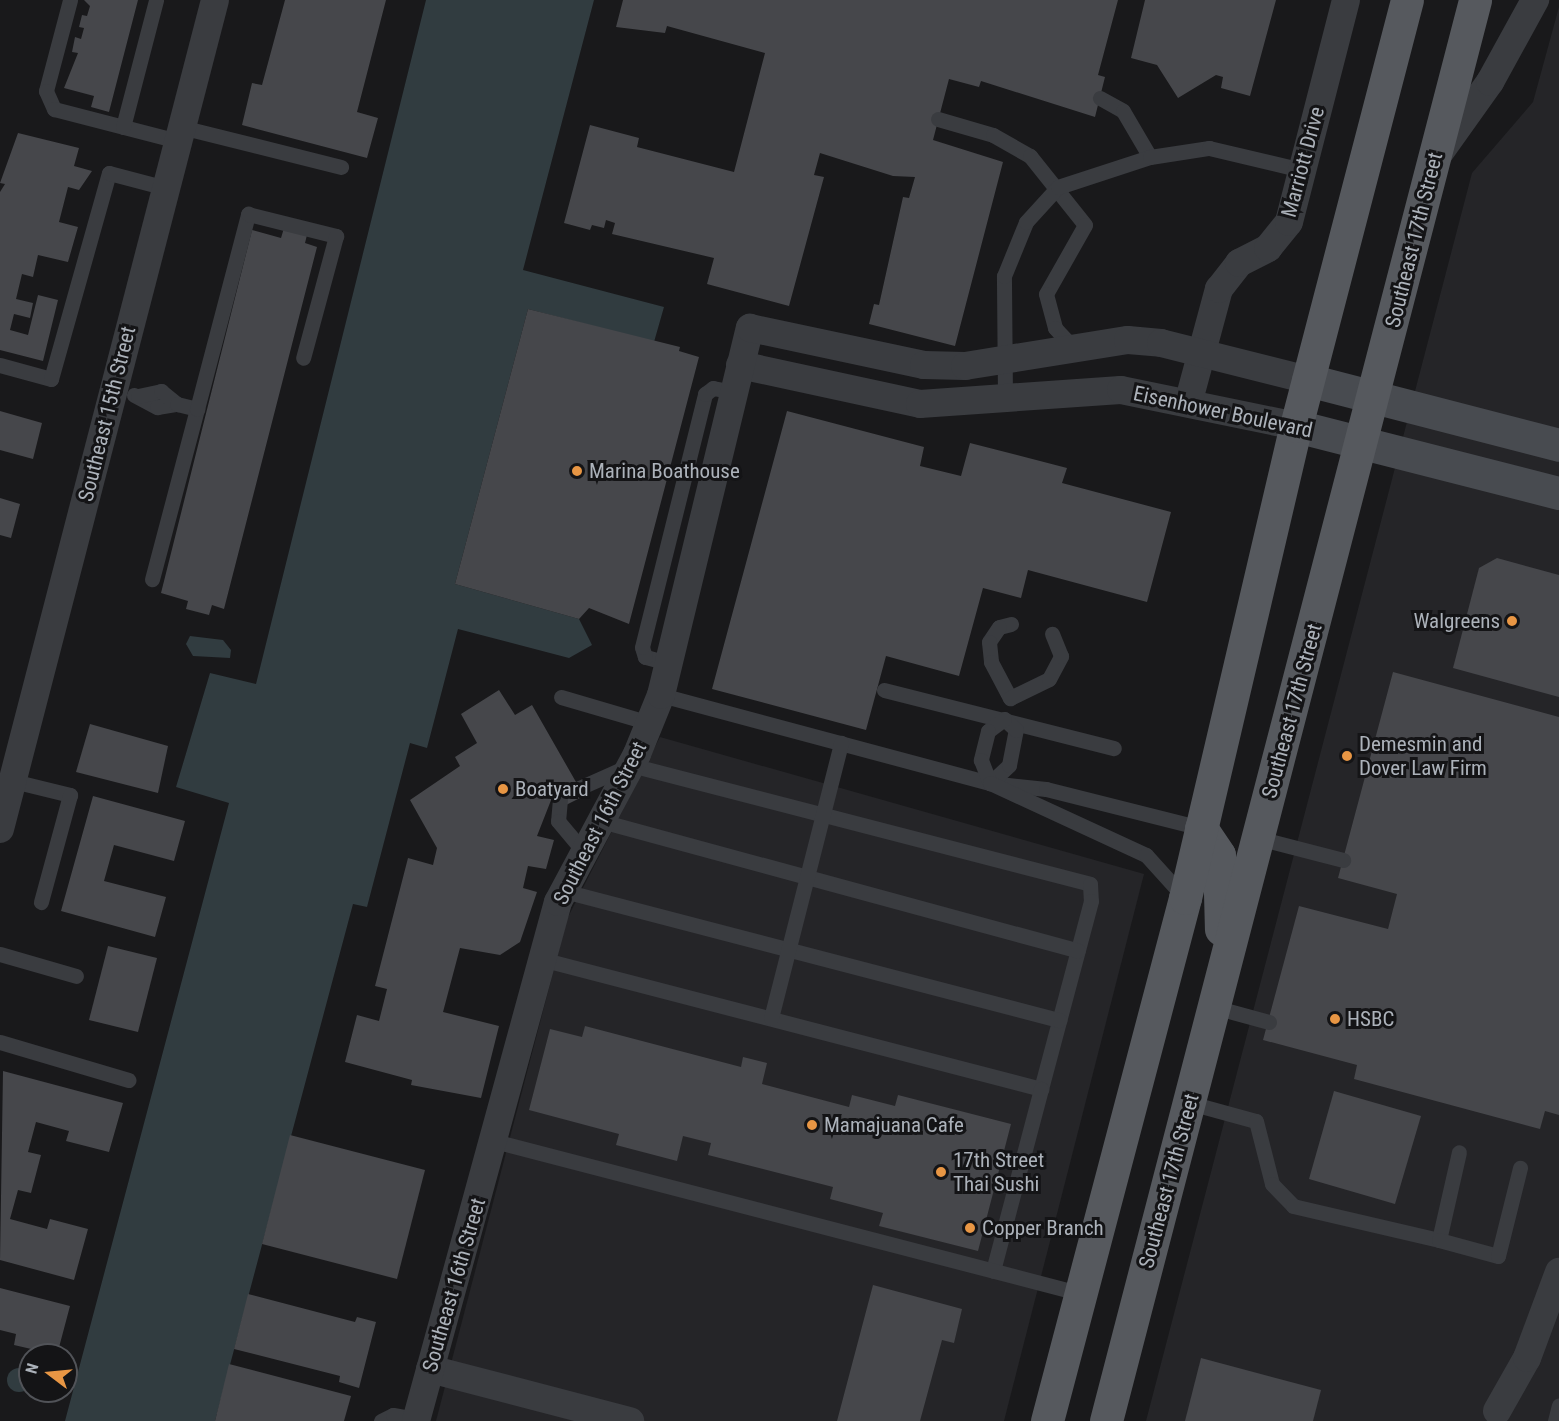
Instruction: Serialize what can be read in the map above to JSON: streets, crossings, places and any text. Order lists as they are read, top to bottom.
{
  "streets": {
    "main road": ["Southeast 17th Street"],
    "street": [
      "Marriott Drive",
      "Eisenhower Boulevard",
      "Southeast 15th Street",
      "Southeast 16th Street"
    ]
  },
  "crossings": [
    ["Marriott Drive", "Eisenhower Boulevard"],
    ["Southeast 17th Street", "Eisenhower Boulevard"],
    ["Eisenhower Boulevard", "Southeast 16th Street"]
  ],
  "places": [
    "Marina Boathouse",
    "Walgreens",
    "Demesmin and Dover Law Firm",
    "Boatyard",
    "HSBC",
    "Mamajuana Cafe",
    "17th Street Thai Sushi",
    "Copper Branch"
  ],
  "north": "left"
}
